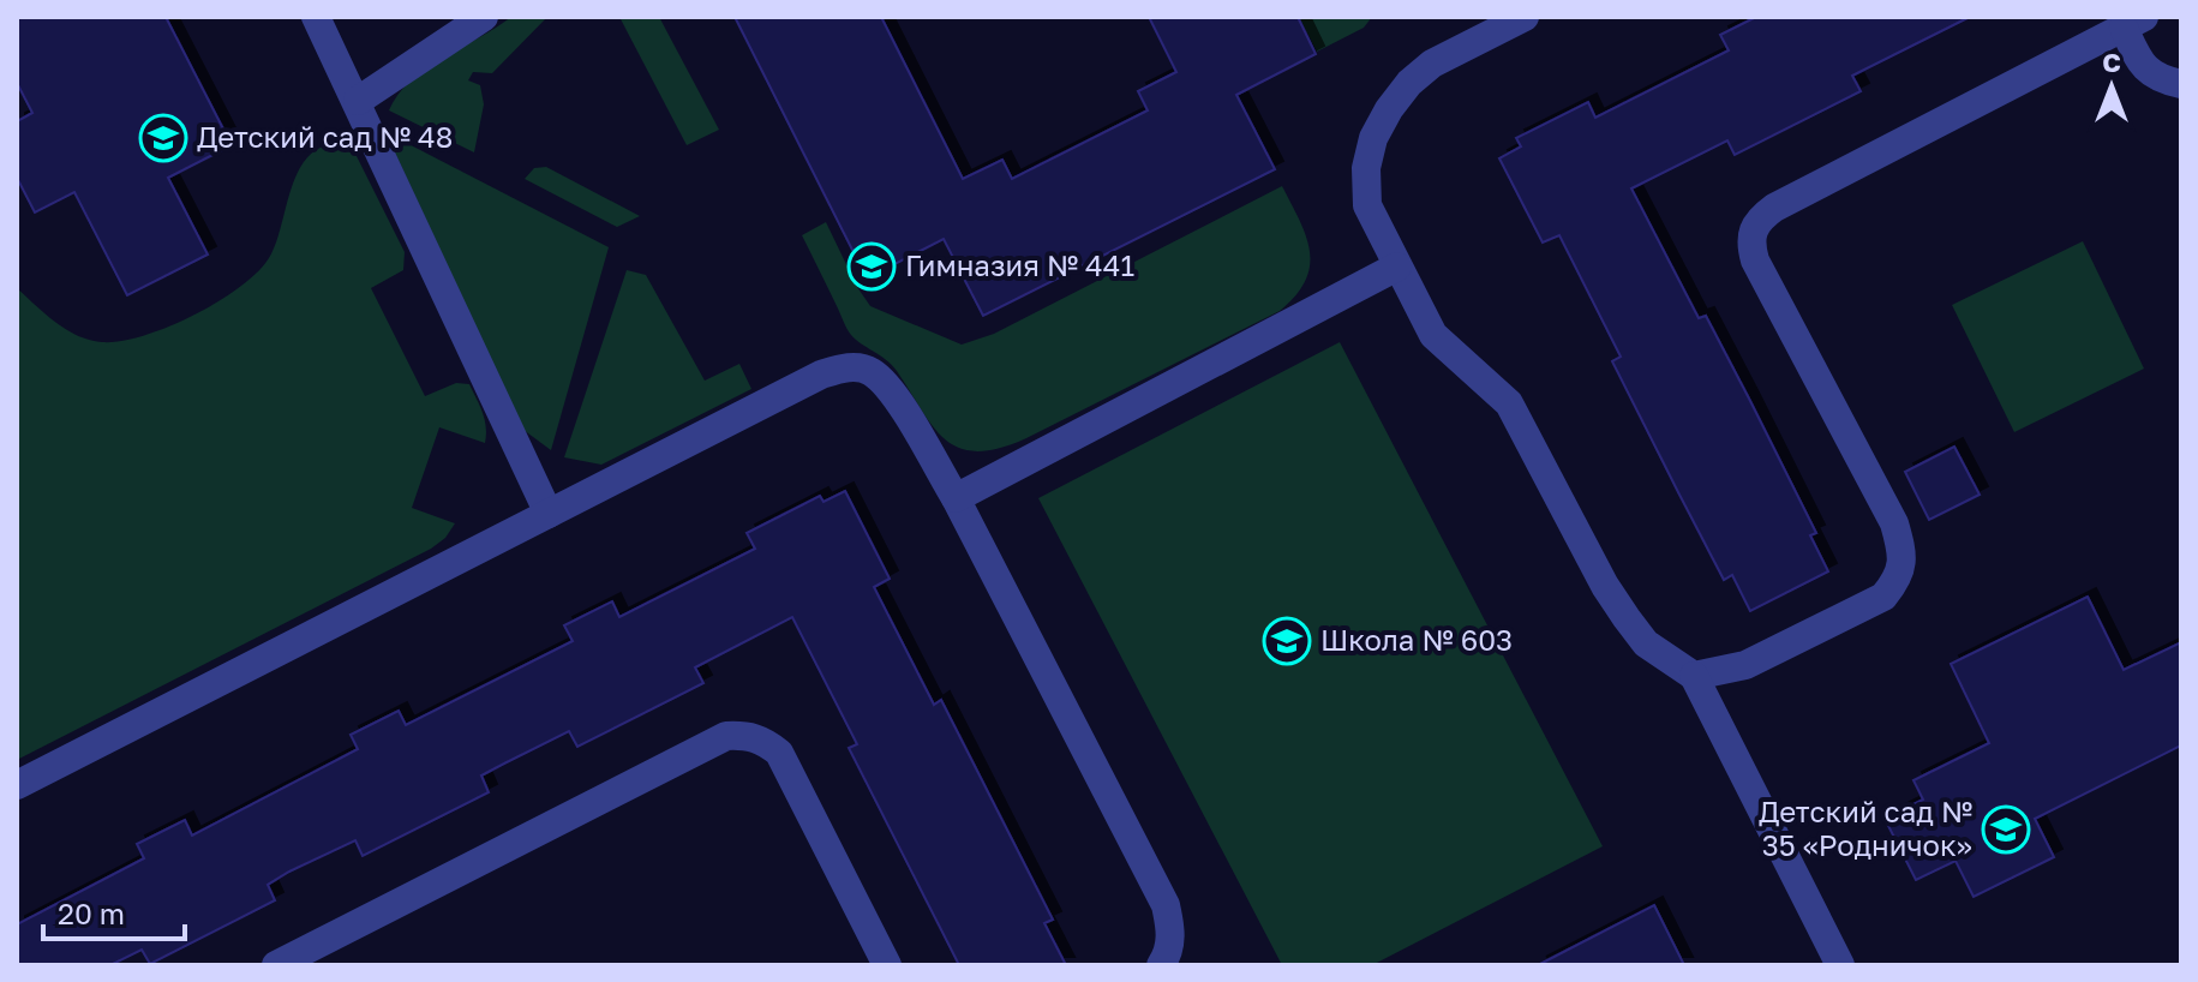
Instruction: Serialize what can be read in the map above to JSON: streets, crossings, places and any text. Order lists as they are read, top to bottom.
{
  "places": {
    "school or university": [
      "Детский сад № 48",
      "Гимназия № 441",
      "Школа № 603",
      "Детский сад № 35 «Родничок»"
    ]
  },
  "scale_bar": "20 m",
  "north": "top"
}
